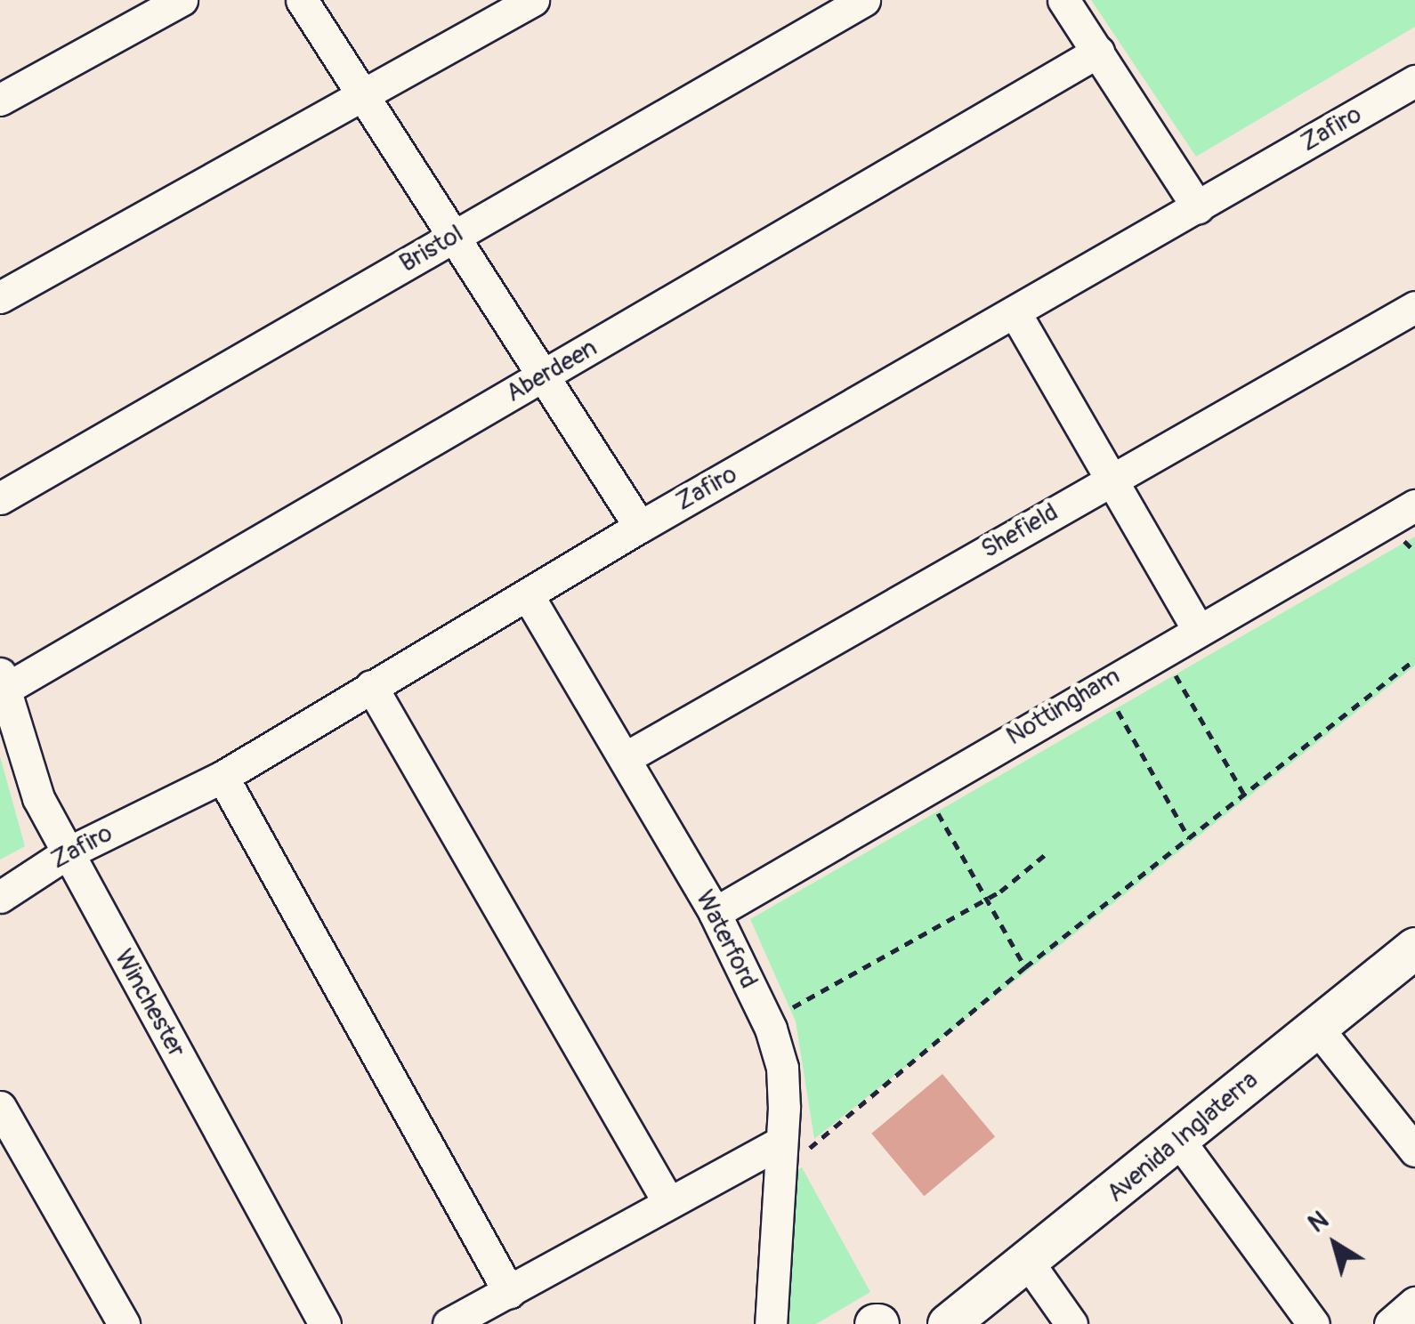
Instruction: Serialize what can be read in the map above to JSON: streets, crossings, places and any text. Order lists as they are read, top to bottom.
{
  "streets": {
    "street": [
      "Zafiro",
      "Bristol",
      "Aberdeen",
      "Shefield",
      "Nottingham",
      "Waterford",
      "Winchester",
      "Avenida Inglaterra"
    ]
  },
  "crossings": [
    ["Zafiro", "Waterford"],
    ["Zafiro", "Winchester"],
    ["Aberdeen", "Winchester"],
    ["Shefield", "Waterford"],
    ["Nottingham", "Waterford"]
  ],
  "north": "top left"
}
